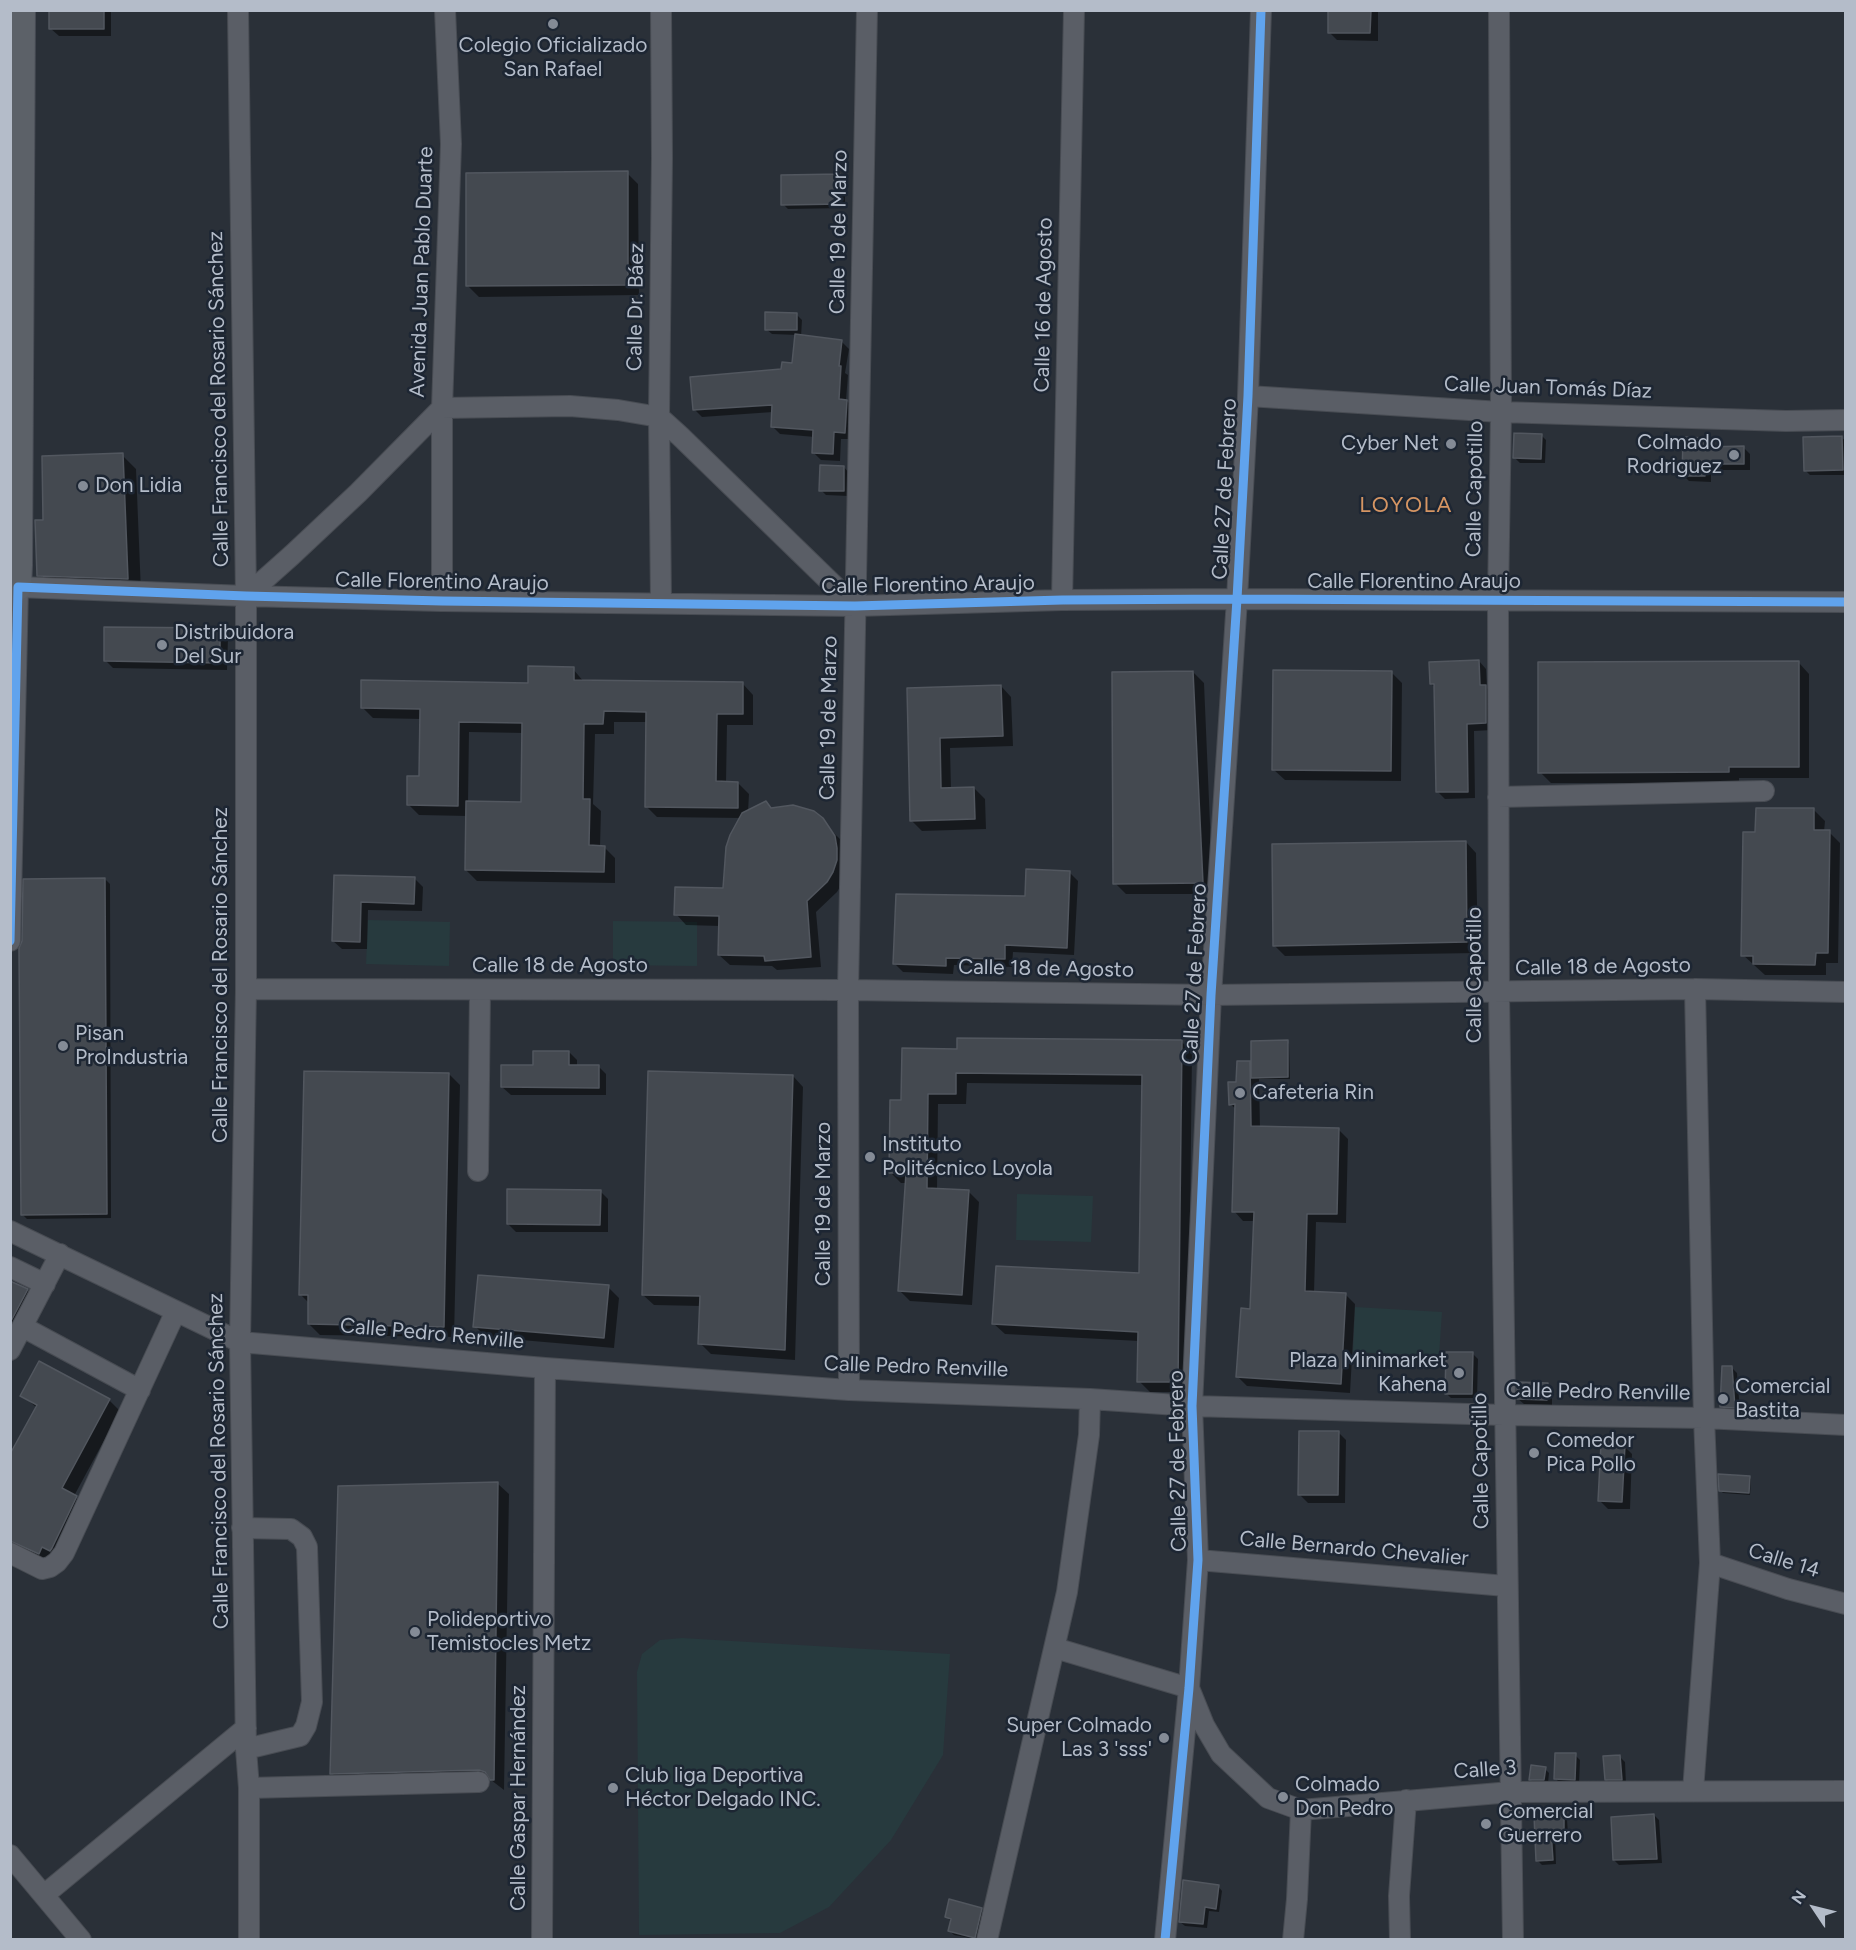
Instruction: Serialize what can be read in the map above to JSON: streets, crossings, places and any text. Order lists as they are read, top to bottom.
{
  "streets": {
    "street": [
      "Calle 19 de Marzo",
      "Avenida Juan Pablo Duarte",
      "Calle 16 de Agosto",
      "Calle Dr. Báez",
      "Calle Juan Tomás Díaz",
      "Calle Francisco del Rosario Sánchez",
      "Calle 27 de Febrero",
      "Calle Capotillo",
      "Calle Florentino Araujo",
      "Calle 18 de Agosto",
      "Calle Pedro Renville",
      "Calle Bernardo Chevalier",
      "Calle 14",
      "Calle 3",
      "Calle Gaspar Hernández"
    ]
  },
  "crossings": [
    ["Calle 19 de Marzo", "Calle Florentino Araujo"],
    ["Calle 19 de Marzo", "Calle 18 de Agosto"],
    ["Calle 19 de Marzo", "Calle Pedro Renville"],
    ["Avenida Juan Pablo Duarte", "Calle Francisco del Rosario Sánchez"],
    ["Avenida Juan Pablo Duarte", "Calle Florentino Araujo"],
    ["Calle 16 de Agosto", "Calle Florentino Araujo"],
    ["Calle Dr. Báez", "Calle Florentino Araujo"],
    ["Calle Juan Tomás Díaz", "Calle 27 de Febrero"],
    ["Calle Juan Tomás Díaz", "Calle Capotillo"],
    ["Calle Francisco del Rosario Sánchez", "Calle Florentino Araujo"],
    ["Calle Francisco del Rosario Sánchez", "Calle 18 de Agosto"],
    ["Calle Francisco del Rosario Sánchez", "Calle Pedro Renville"],
    ["Calle 27 de Febrero", "Calle Florentino Araujo"],
    ["Calle 27 de Febrero", "Calle 18 de Agosto"],
    ["Calle 27 de Febrero", "Calle Pedro Renville"],
    ["Calle 27 de Febrero", "Calle Bernardo Chevalier"],
    ["Calle 27 de Febrero", "Calle 3"],
    ["Calle Capotillo", "Calle Florentino Araujo"],
    ["Calle Capotillo", "Calle 18 de Agosto"],
    ["Calle Capotillo", "Calle Pedro Renville"],
    ["Calle Capotillo", "Calle Bernardo Chevalier"],
    ["Calle Capotillo", "Calle 3"],
    ["Calle Pedro Renville", "Calle Gaspar Hernández"]
  ],
  "districts": ["LOYOLA"],
  "places": [
    "Colegio Oficializado San Rafael",
    "Cyber Net",
    "Colmado Rodriguez",
    "Don Lidia",
    "Distribuidora Del Sur",
    "Pisan ProIndustria",
    "Cafeteria Rin",
    "Instituto Politécnico Loyola",
    "Plaza Minimarket Kahena",
    "Comercial Bastita",
    "Comedor Pica Pollo",
    "Polideportivo Temistocles Metz",
    "Super Colmado Las 3 'sss'",
    "Club liga Deportiva Héctor Delgado INC.",
    "Colmado Don Pedro",
    "Comercial Guerrero"
  ],
  "north": "top left"
}
